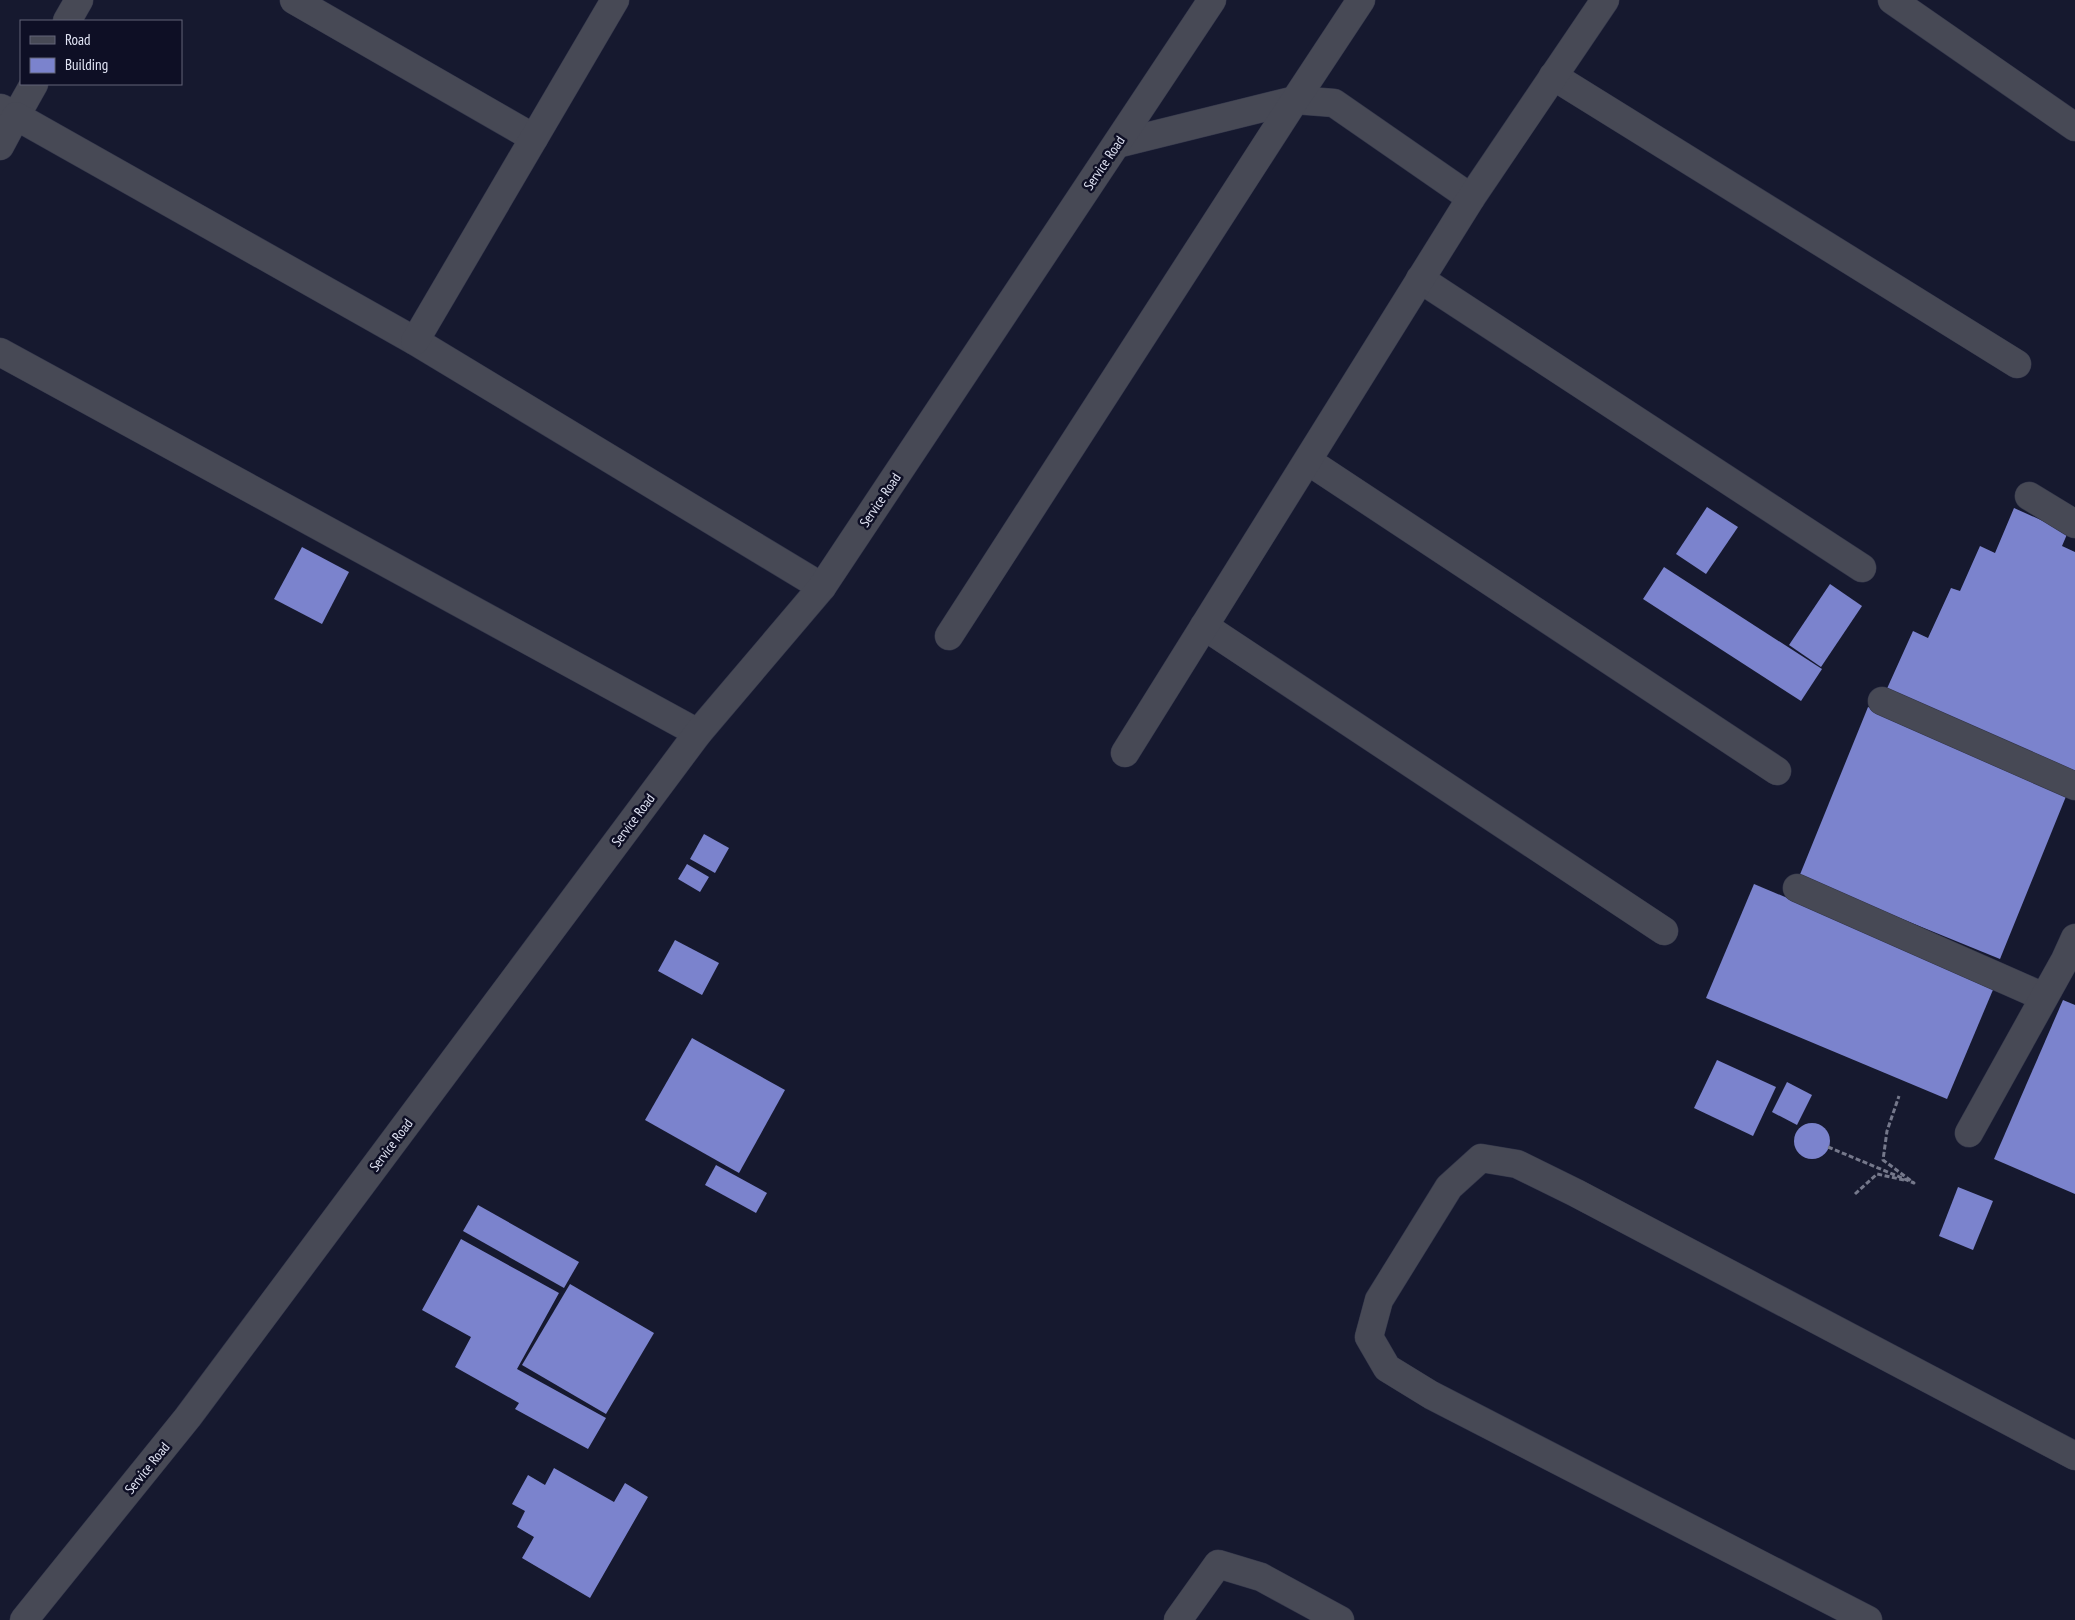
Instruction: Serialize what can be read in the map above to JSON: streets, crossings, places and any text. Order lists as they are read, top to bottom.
{
  "streets": {
    "street": ["Service Road"]
  },
  "legend": ["Road", "Building"]
}
